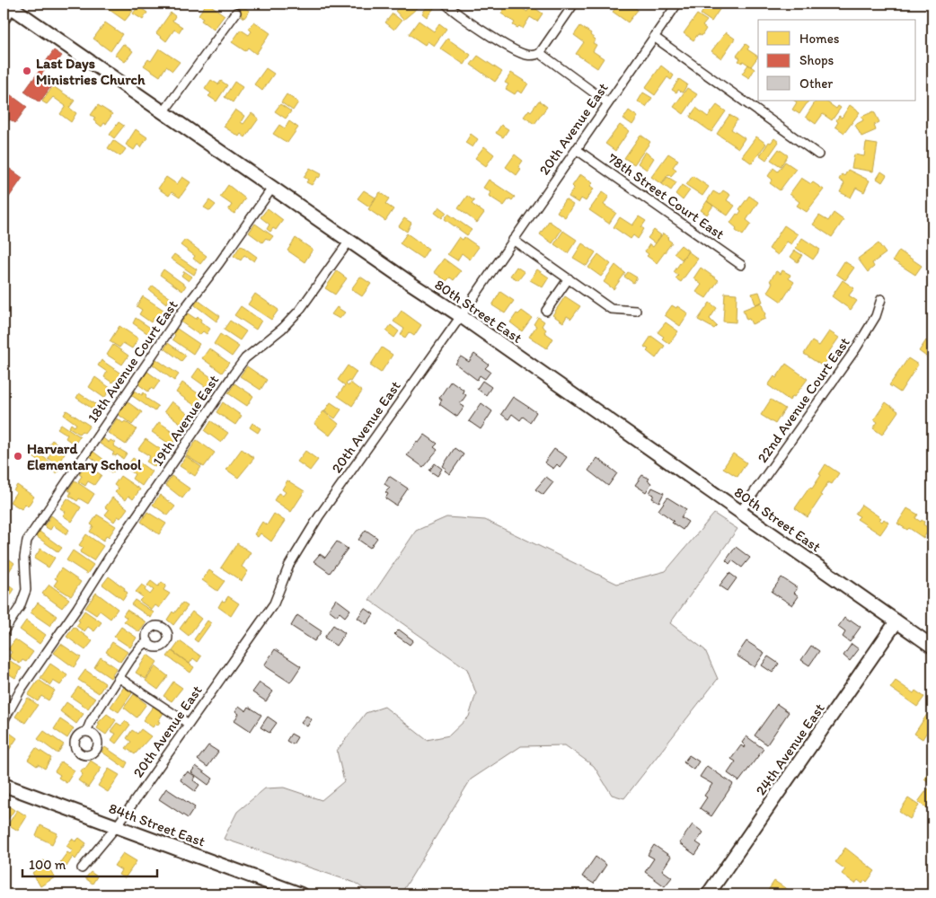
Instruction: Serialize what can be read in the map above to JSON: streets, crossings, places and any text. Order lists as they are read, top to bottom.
{
  "streets": {
    "street": [
      "20th Avenue East",
      "78th Street Court East",
      "80th Street East",
      "18th Avenue Court East",
      "22nd Avenue Court East",
      "19th Avenue East",
      "24th Avenue East",
      "84th Street East"
    ]
  },
  "crossings": [
    ["20th Avenue East", "78th Street Court East"],
    ["20th Avenue East", "80th Street East"],
    ["20th Avenue East", "84th Street East"],
    ["80th Street East", "18th Avenue Court East"],
    ["80th Street East", "22nd Avenue Court East"],
    ["80th Street East", "19th Avenue East"],
    ["80th Street East", "24th Avenue East"]
  ],
  "places": ["Last Days Ministries Church", "Harvard Elementary School"],
  "legend": ["Homes", "Shops", "Other"],
  "scale_bar": "100 m"
}
